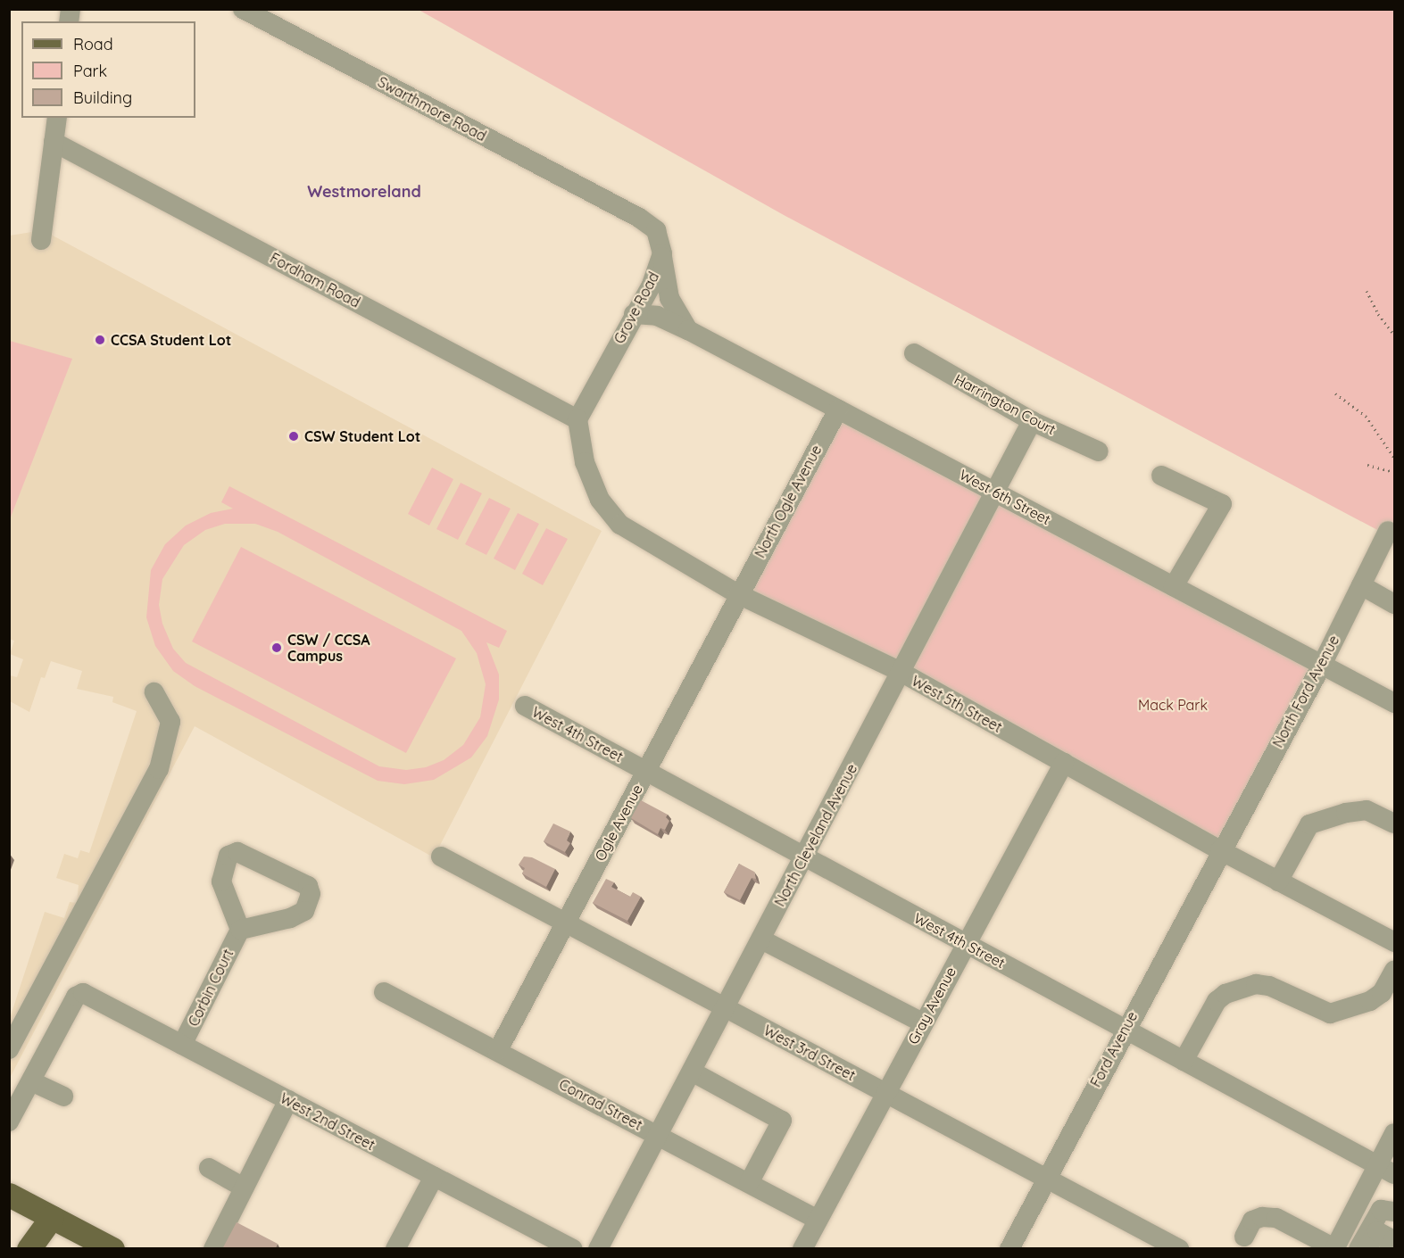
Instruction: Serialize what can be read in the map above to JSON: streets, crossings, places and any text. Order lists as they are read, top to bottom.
{
  "streets": {
    "street": [
      "Swarthmore Road",
      "Fordham Road",
      "Grove Road",
      "Harrington Court",
      "West 6th Street",
      "North Ogle Avenue",
      "North Ford Avenue",
      "West 5th Street",
      "West 4th Street",
      "Ogle Avenue",
      "North Cleveland Avenue",
      "Corbin Court",
      "Gray Avenue",
      "Ford Avenue",
      "West 3rd Street",
      "Conrad Street",
      "West 2nd Street"
    ]
  },
  "crossings": [
    ["Swarthmore Road", "Grove Road"],
    ["Fordham Road", "Grove Road"],
    ["Fordham Road", "West 5th Street"],
    ["Grove Road", "West 6th Street"],
    ["Grove Road", "West 5th Street"],
    ["Harrington Court", "North Cleveland Avenue"],
    ["West 6th Street", "North Ogle Avenue"],
    ["West 6th Street", "North Ford Avenue"],
    ["West 6th Street", "North Cleveland Avenue"],
    ["North Ogle Avenue", "West 5th Street"],
    ["North Ogle Avenue", "Ogle Avenue"],
    ["North Ford Avenue", "West 5th Street"],
    ["North Ford Avenue", "Ford Avenue"],
    ["West 5th Street", "Ogle Avenue"],
    ["West 5th Street", "North Cleveland Avenue"],
    ["West 5th Street", "Gray Avenue"],
    ["West 5th Street", "Ford Avenue"],
    ["West 4th Street", "Ogle Avenue"],
    ["West 4th Street", "North Cleveland Avenue"],
    ["West 4th Street", "Gray Avenue"],
    ["West 4th Street", "Ford Avenue"],
    ["Ogle Avenue", "West 3rd Street"],
    ["Ogle Avenue", "Conrad Street"],
    ["North Cleveland Avenue", "West 3rd Street"],
    ["North Cleveland Avenue", "Conrad Street"],
    ["Corbin Court", "West 2nd Street"],
    ["Gray Avenue", "West 3rd Street"],
    ["Gray Avenue", "Conrad Street"],
    ["Ford Avenue", "West 3rd Street"]
  ],
  "districts": ["Westmoreland"],
  "parks": ["Mack Park"],
  "places": ["CCSA Student Lot", "CSW Student Lot", "CSW / CCSA Campus"],
  "legend": ["Road", "Park", "Building"]
}
